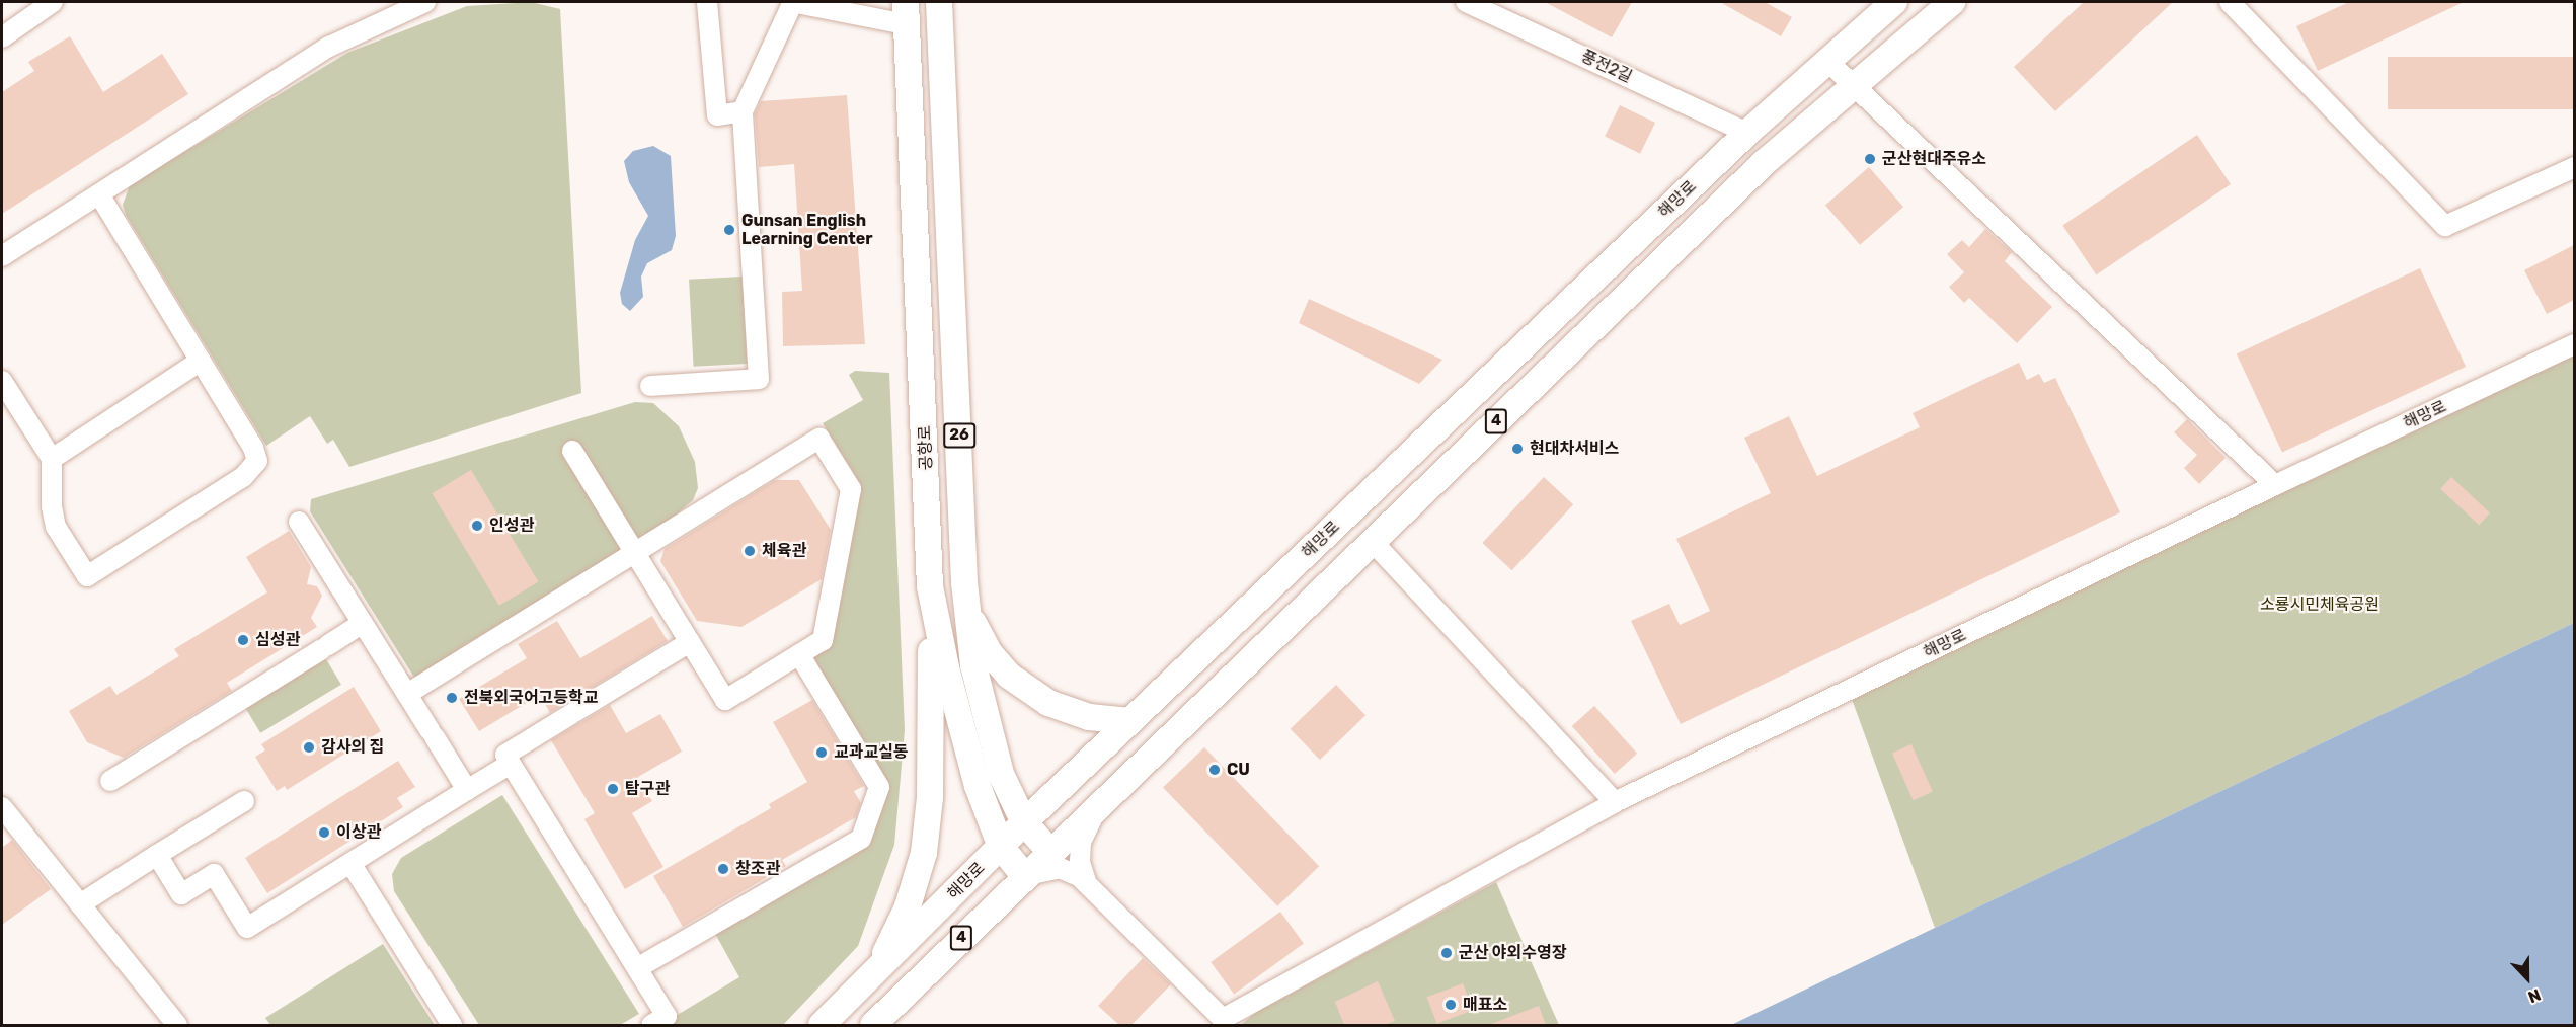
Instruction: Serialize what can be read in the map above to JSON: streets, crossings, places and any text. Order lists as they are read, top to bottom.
{
  "streets": {
    "main road": [
      "해망로",
      "4",
      "26",
      "공항로"
    ],
    "street": ["풍전2길"]
  },
  "crossings": [
    ["풍전2길", "해망로"],
    ["해망로", "26"],
    ["해망로", "공항로"],
    ["26", "공항로"]
  ],
  "parks": ["소룡시민체육공원"],
  "places": [
    "군산현대주유소",
    "Gunsan English Learning Center",
    "현대차서비스",
    "인성관",
    "체육관",
    "심성관",
    "전북외국어고등학교",
    "감사의 집",
    "교과교실동",
    "CU",
    "탐구관",
    "이상관",
    "창조관",
    "군산 야외수영장",
    "매표소"
  ],
  "north": "bottom"
}
